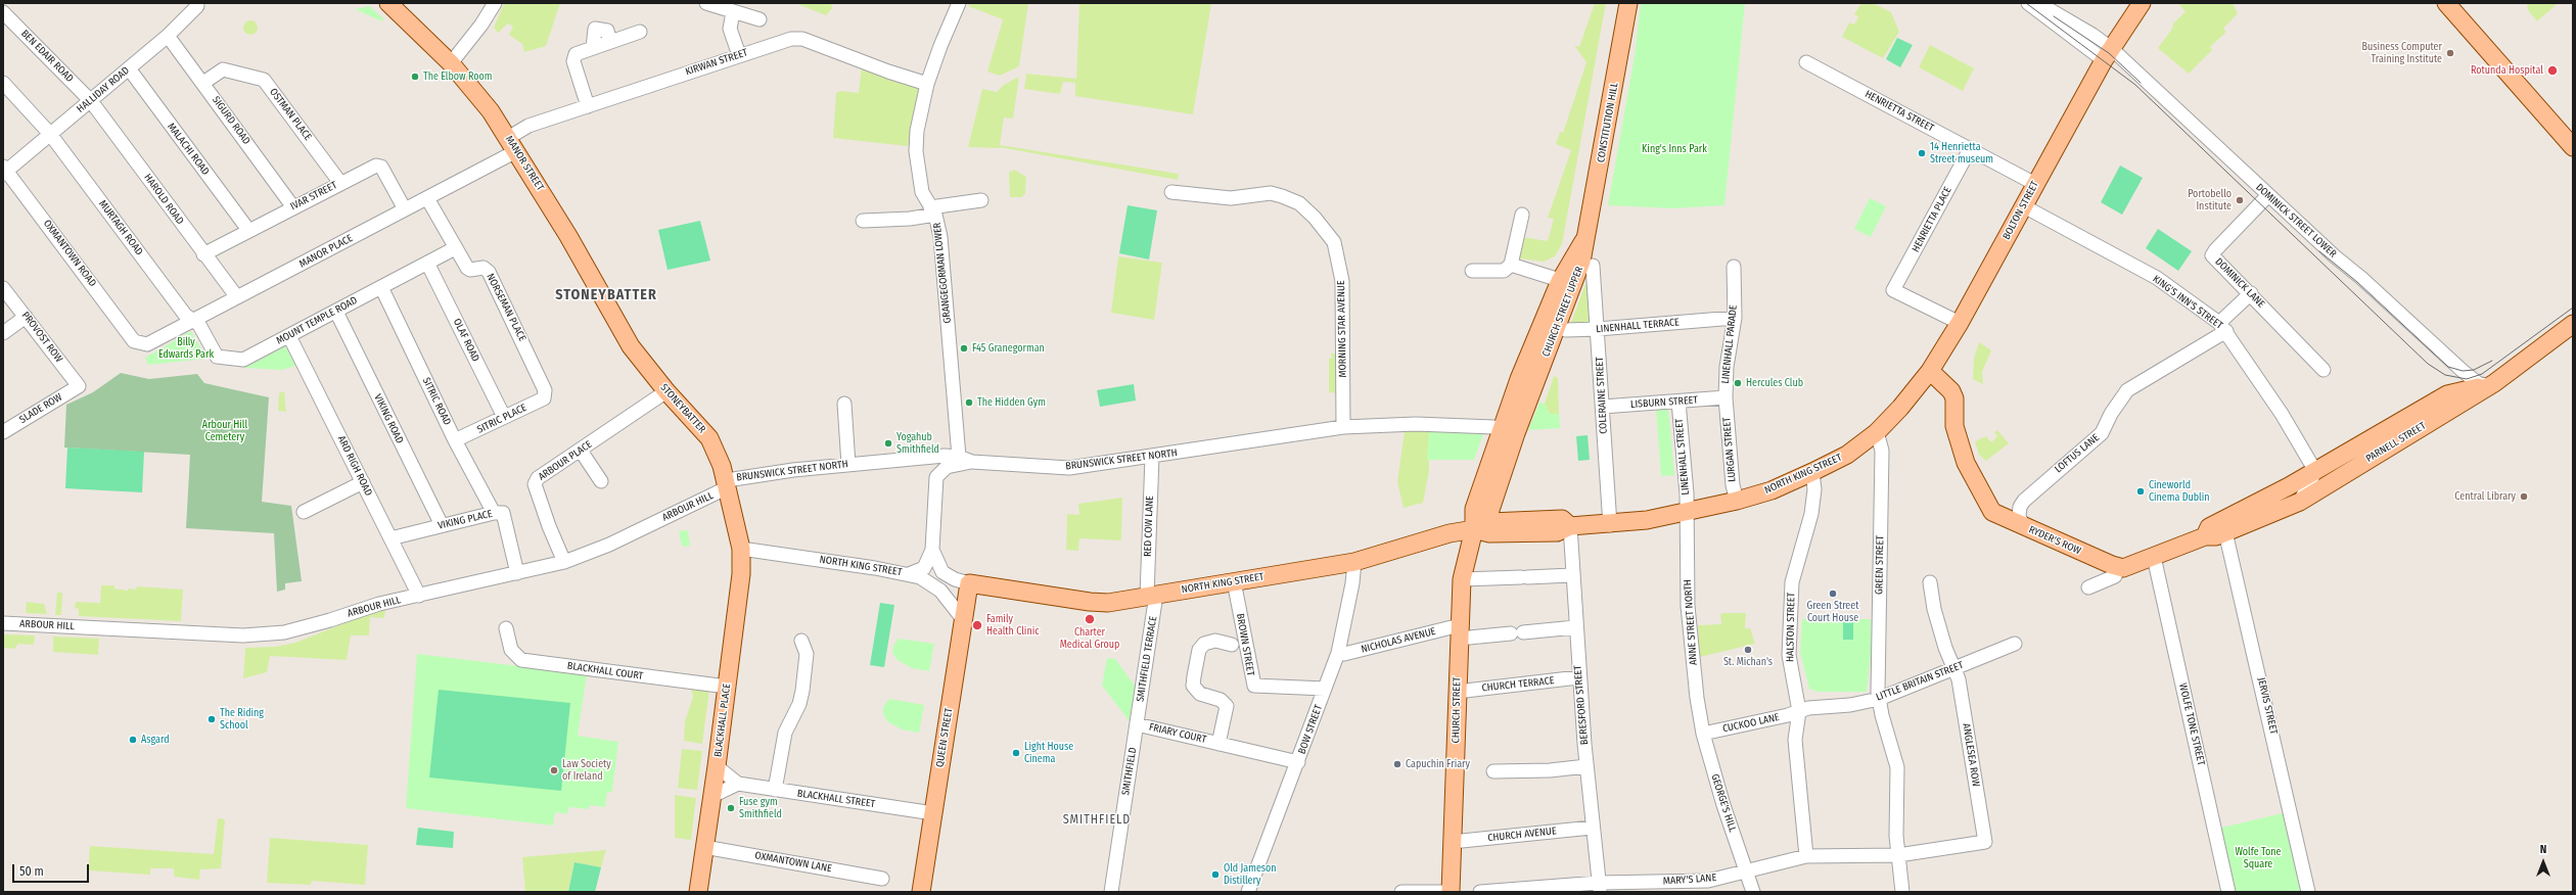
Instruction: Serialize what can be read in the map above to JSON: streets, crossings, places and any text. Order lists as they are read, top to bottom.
{
  "streets": {
    "main road": [
      "CONSTITUTION HILL",
      "MANOR STREET",
      "BOLTON STREET",
      "CHURCH STREET UPPER",
      "STONEYBATTER",
      "PARNELL STREET",
      "NORTH KING STREET",
      "RYDER'S ROW",
      "CHURCH STREET",
      "BLACKHALL PLACE",
      "QUEEN STREET"
    ],
    "street": [
      "BEN EDAIR ROAD",
      "KIRWAN STREET",
      "HALLIDAY ROAD",
      "HENRIETTA STREET",
      "OSTMAN PLACE",
      "SIGURD ROAD",
      "MALACHI ROAD",
      "IVAR STREET",
      "HAROLD ROAD",
      "HENRIETTA PLACE",
      "DOMINICK STREET LOWER",
      "MURTAGH ROAD",
      "MANOR PLACE",
      "OXMANTOWN ROAD",
      "GRANGEGORMAN LOWER",
      "DOMINICK LANE",
      "KING'S INN'S STREET",
      "NORSEMAN PLACE",
      "MOUNT TEMPLE ROAD",
      "LINENHALL TERRACE",
      "MORNING STAR AVENUE",
      "PROVOST ROW",
      "OLAF ROAD",
      "LINENHALL PARADE",
      "COLERAINE STREET",
      "SITRIC ROAD",
      "LISBURN STREET",
      "SLADE ROW",
      "VIKING ROAD",
      "SITRIC PLACE",
      "LURGAN STREET",
      "LOFTUS LANE",
      "LINENHALL STREET",
      "BRUNSWICK STREET NORTH",
      "ARBOUR PLACE",
      "ARD RIGH ROAD",
      "ARBOUR HILL",
      "VIKING PLACE",
      "RED COW LANE",
      "GREEN STREET",
      "ANNE STREET NORTH",
      "HALSTON STREET",
      "NICHOLAS AVENUE",
      "BROWN STREET",
      "SMITHFIELD TERRACE",
      "BLACKHALL COURT",
      "LITTLE BRITAIN STREET",
      "CHURCH TERRACE",
      "BERESFORD STREET",
      "JERVIS STREET",
      "CUCKOO LANE",
      "WOLFE TONE STREET",
      "BOW STREET",
      "FRIARY COURT",
      "ANGLESEA ROW",
      "SMITHFIELD",
      "BLACKHALL STREET",
      "GEORGE'S HILL",
      "CHURCH AVENUE",
      "OXMANTOWN LANE",
      "MARY'S LANE"
    ]
  },
  "crossings": [
    ["BEN EDAIR ROAD", "HALLIDAY ROAD"],
    ["BEN EDAIR ROAD", "HAROLD ROAD"],
    ["KIRWAN STREET", "MANOR STREET"],
    ["KIRWAN STREET", "MANOR PLACE"],
    ["KIRWAN STREET", "GRANGEGORMAN LOWER"],
    ["HALLIDAY ROAD", "SIGURD ROAD"],
    ["HALLIDAY ROAD", "MALACHI ROAD"],
    ["HALLIDAY ROAD", "HAROLD ROAD"],
    ["HALLIDAY ROAD", "MURTAGH ROAD"],
    ["HALLIDAY ROAD", "OXMANTOWN ROAD"],
    ["HENRIETTA STREET", "BOLTON STREET"],
    ["HENRIETTA STREET", "HENRIETTA PLACE"],
    ["OSTMAN PLACE", "SIGURD ROAD"],
    ["OSTMAN PLACE", "IVAR STREET"],
    ["SIGURD ROAD", "IVAR STREET"],
    ["CONSTITUTION HILL", "CHURCH STREET UPPER"],
    ["MALACHI ROAD", "IVAR STREET"],
    ["MANOR STREET", "MANOR PLACE"],
    ["MANOR STREET", "STONEYBATTER"],
    ["IVAR STREET", "HAROLD ROAD"],
    ["IVAR STREET", "MANOR PLACE"],
    ["HAROLD ROAD", "MANOR PLACE"],
    ["BOLTON STREET", "HENRIETTA PLACE"],
    ["BOLTON STREET", "DOMINICK STREET LOWER"],
    ["BOLTON STREET", "KING'S INN'S STREET"],
    ["BOLTON STREET", "NORTH KING STREET"],
    ["BOLTON STREET", "RYDER'S ROW"],
    ["DOMINICK STREET LOWER", "DOMINICK LANE"],
    ["DOMINICK STREET LOWER", "PARNELL STREET"],
    ["MURTAGH ROAD", "MANOR PLACE"],
    ["MURTAGH ROAD", "MOUNT TEMPLE ROAD"],
    ["MANOR PLACE", "OXMANTOWN ROAD"],
    ["MANOR PLACE", "NORSEMAN PLACE"],
    ["MANOR PLACE", "MOUNT TEMPLE ROAD"],
    ["GRANGEGORMAN LOWER", "BRUNSWICK STREET NORTH"],
    ["KING'S INN'S STREET", "PARNELL STREET"],
    ["KING'S INN'S STREET", "LOFTUS LANE"],
    ["NORSEMAN PLACE", "MOUNT TEMPLE ROAD"],
    ["NORSEMAN PLACE", "SITRIC PLACE"],
    ["CHURCH STREET UPPER", "LINENHALL TERRACE"],
    ["CHURCH STREET UPPER", "BRUNSWICK STREET NORTH"],
    ["CHURCH STREET UPPER", "NORTH KING STREET"],
    ["CHURCH STREET UPPER", "CHURCH STREET"],
    ["MOUNT TEMPLE ROAD", "OLAF ROAD"],
    ["MOUNT TEMPLE ROAD", "SITRIC ROAD"],
    ["MOUNT TEMPLE ROAD", "VIKING ROAD"],
    ["MOUNT TEMPLE ROAD", "ARD RIGH ROAD"],
    ["LINENHALL TERRACE", "LINENHALL PARADE"],
    ["LINENHALL TERRACE", "COLERAINE STREET"],
    ["MORNING STAR AVENUE", "BRUNSWICK STREET NORTH"],
    ["PROVOST ROW", "SLADE ROW"],
    ["OLAF ROAD", "SITRIC PLACE"],
    ["LINENHALL PARADE", "LISBURN STREET"],
    ["LINENHALL PARADE", "LURGAN STREET"],
    ["COLERAINE STREET", "LISBURN STREET"],
    ["COLERAINE STREET", "NORTH KING STREET"],
    ["SITRIC ROAD", "SITRIC PLACE"],
    ["SITRIC ROAD", "VIKING PLACE"],
    ["LISBURN STREET", "LURGAN STREET"],
    ["LISBURN STREET", "LINENHALL STREET"],
    ["STONEYBATTER", "BRUNSWICK STREET NORTH"],
    ["STONEYBATTER", "ARBOUR PLACE"],
    ["STONEYBATTER", "NORTH KING STREET"],
    ["STONEYBATTER", "ARBOUR HILL"],
    ["STONEYBATTER", "BLACKHALL PLACE"],
    ["VIKING ROAD", "VIKING PLACE"],
    ["PARNELL STREET", "RYDER'S ROW"],
    ["PARNELL STREET", "JERVIS STREET"],
    ["PARNELL STREET", "WOLFE TONE STREET"],
    ["LURGAN STREET", "NORTH KING STREET"],
    ["LOFTUS LANE", "RYDER'S ROW"],
    ["LINENHALL STREET", "NORTH KING STREET"],
    ["LINENHALL STREET", "ANNE STREET NORTH"],
    ["BRUNSWICK STREET NORTH", "ARBOUR HILL"],
    ["BRUNSWICK STREET NORTH", "RED COW LANE"],
    ["ARBOUR PLACE", "ARBOUR HILL"],
    ["ARD RIGH ROAD", "ARBOUR HILL"],
    ["ARD RIGH ROAD", "VIKING PLACE"],
    ["NORTH KING STREET", "RED COW LANE"],
    ["NORTH KING STREET", "RYDER'S ROW"],
    ["NORTH KING STREET", "GREEN STREET"],
    ["NORTH KING STREET", "ANNE STREET NORTH"],
    ["NORTH KING STREET", "HALSTON STREET"],
    ["NORTH KING STREET", "BROWN STREET"],
    ["NORTH KING STREET", "SMITHFIELD TERRACE"],
    ["NORTH KING STREET", "BERESFORD STREET"],
    ["NORTH KING STREET", "CHURCH STREET"],
    ["NORTH KING STREET", "BLACKHALL PLACE"],
    ["NORTH KING STREET", "BOW STREET"],
    ["NORTH KING STREET", "QUEEN STREET"],
    ["ARBOUR HILL", "VIKING PLACE"],
    ["RED COW LANE", "SMITHFIELD TERRACE"],
    ["GREEN STREET", "LITTLE BRITAIN STREET"],
    ["GREEN STREET", "MARY'S LANE"],
    ["ANNE STREET NORTH", "CUCKOO LANE"],
    ["ANNE STREET NORTH", "GEORGE'S HILL"],
    ["HALSTON STREET", "LITTLE BRITAIN STREET"],
    ["HALSTON STREET", "CUCKOO LANE"],
    ["HALSTON STREET", "MARY'S LANE"],
    ["NICHOLAS AVENUE", "BERESFORD STREET"],
    ["NICHOLAS AVENUE", "CHURCH STREET"],
    ["NICHOLAS AVENUE", "BOW STREET"],
    ["BROWN STREET", "BOW STREET"],
    ["SMITHFIELD TERRACE", "FRIARY COURT"],
    ["SMITHFIELD TERRACE", "SMITHFIELD"],
    ["BLACKHALL COURT", "BLACKHALL PLACE"],
    ["LITTLE BRITAIN STREET", "CUCKOO LANE"],
    ["LITTLE BRITAIN STREET", "ANGLESEA ROW"],
    ["CHURCH TERRACE", "BERESFORD STREET"],
    ["CHURCH TERRACE", "CHURCH STREET"],
    ["BERESFORD STREET", "CHURCH AVENUE"],
    ["BERESFORD STREET", "MARY'S LANE"],
    ["CHURCH STREET", "CHURCH AVENUE"],
    ["BLACKHALL PLACE", "BLACKHALL STREET"],
    ["BLACKHALL PLACE", "OXMANTOWN LANE"],
    ["CUCKOO LANE", "GEORGE'S HILL"],
    ["BOW STREET", "FRIARY COURT"],
    ["FRIARY COURT", "SMITHFIELD"],
    ["QUEEN STREET", "BLACKHALL STREET"],
    ["ANGLESEA ROW", "MARY'S LANE"],
    ["GEORGE'S HILL", "MARY'S LANE"]
  ],
  "districts": ["STONEYBATTER", "SMITHFIELD"],
  "parks": [
    "King's Inns Park",
    "Billy Edwards Park",
    "Arbour Hill Cemetery",
    "Wolfe Tone Square"
  ],
  "places": [
    "Business Computer Training Institute",
    "Rotunda Hospital",
    "The Elbow Room",
    "14 Henrietta Street museum",
    "Portobello Institute",
    "F45 Granegorman",
    "Hercules Club",
    "The Hidden Gym",
    "Yogahub Smithfield",
    "Cineworld Cinema Dublin",
    "Central Library",
    "Green Street Court House",
    "Charter Medical Group",
    "Family Health Clinic",
    "St. Michan's",
    "The Riding School",
    "Asgard",
    "Light House Cinema",
    "Capuchin Friary",
    "Law Society of Ireland",
    "Fuse gym Smithfield",
    "Old Jameson Distillery"
  ],
  "scale_bar": "50 m",
  "north": "top"
}
